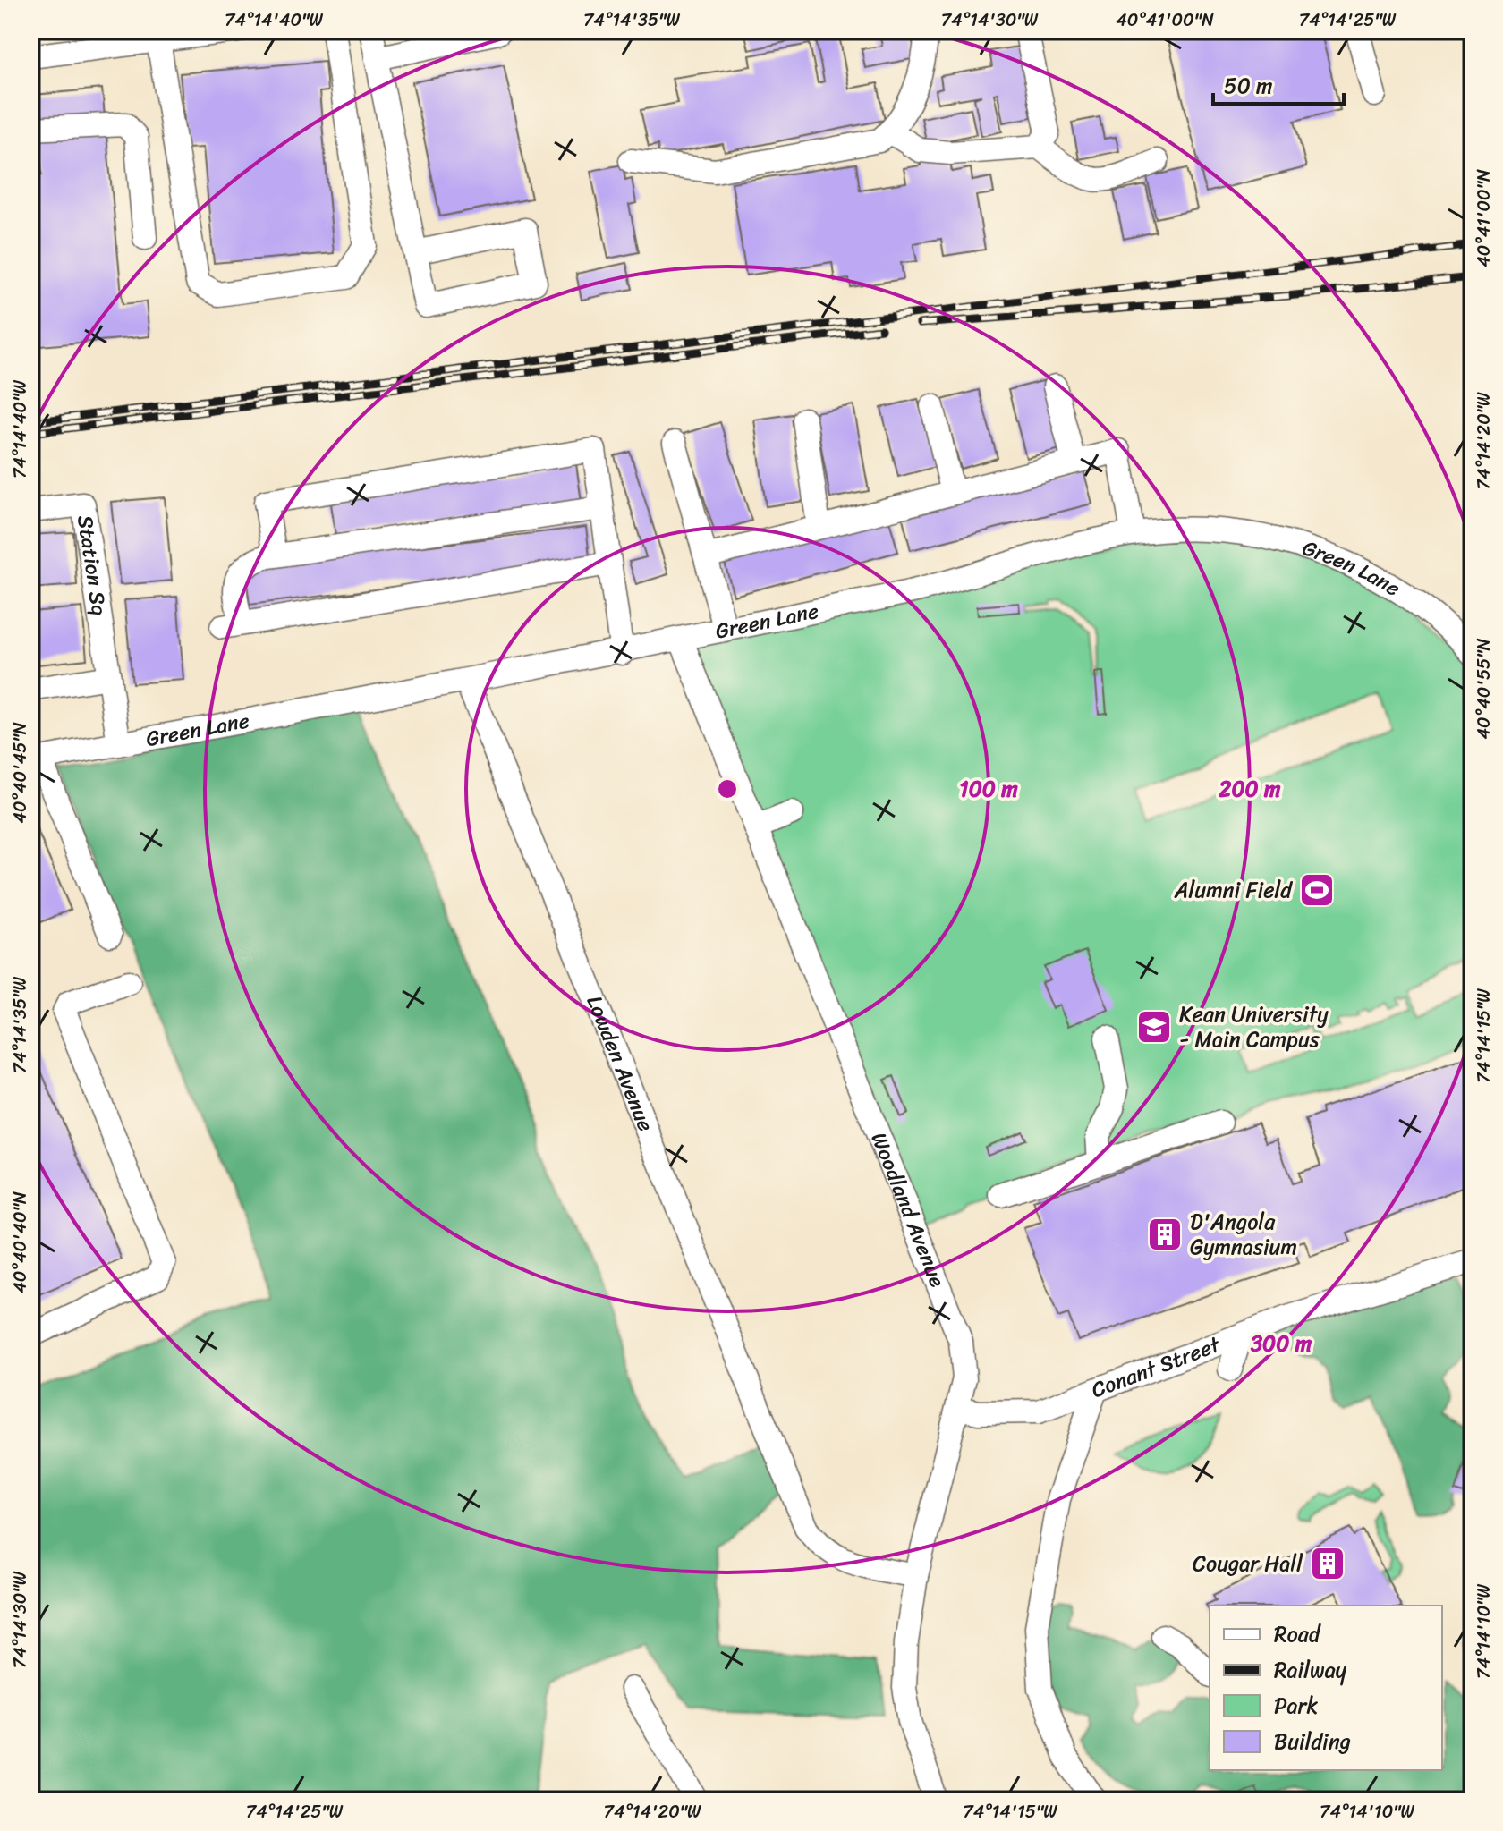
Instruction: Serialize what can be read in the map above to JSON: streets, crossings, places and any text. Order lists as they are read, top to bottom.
{
  "streets": {
    "street": [
      "Station Sq",
      "Green Lane",
      "Lowden Avenue",
      "Woodland Avenue",
      "Conant Street"
    ]
  },
  "crossings": [
    ["Station Sq", "Green Lane"],
    ["Green Lane", "Lowden Avenue"],
    ["Green Lane", "Woodland Avenue"],
    ["Lowden Avenue", "Woodland Avenue"],
    ["Woodland Avenue", "Conant Street"]
  ],
  "places": {
    "sports": ["Alumni Field"],
    "school or university": ["Kean University - Main Campus"],
    "building": ["D'Angola Gymnasium", "Cougar Hall"]
  },
  "legend": [
    "Road",
    "Railway",
    "Park",
    "Building"
  ],
  "scale_bar": "50 m",
  "coordinates": [
    "74°14'40\"W",
    "74°14'35\"W",
    "74°14'30\"W",
    "40°41'00\"N",
    "74°14'25\"W",
    "74°14'20\"W",
    "40°40'55\"N",
    "40°40'45\"N",
    "74°14'15\"W",
    "40°40'40\"N",
    "74°14'10\"W"
  ],
  "rings": ["100 m", "200 m", "300 m"]
}
